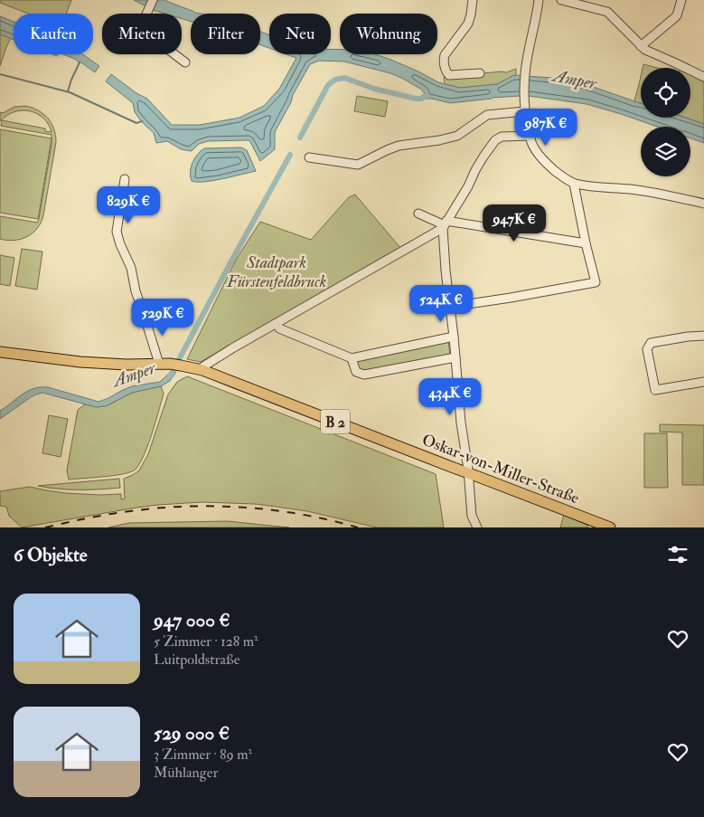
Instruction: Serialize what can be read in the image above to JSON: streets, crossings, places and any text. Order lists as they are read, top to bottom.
{
  "streets": {
    "main road": ["B 2", "Oskar-von-Miller-Straße"]
  },
  "crossings": [
    ["B 2", "Oskar-von-Miller-Straße"]
  ],
  "water": ["Amper"],
  "parks": ["Stadtpark Fürstenfeldbruck"],
  "page": {
    "chip": [
      "Kaufen",
      "Mieten",
      "Filter",
      "Neu",
      "Wohnung"
    ],
    "price": [
      "987K €",
      "829K €",
      "947K €",
      "524K €",
      "529K €",
      "434K €"
    ],
    "heading": "6 Objekte",
    "list": [
      {
        "name": "947 000 €",
        "note": "5 Zimmer · 128 m² · Luitpoldstraße"
      },
      {
        "name": "529 000 €",
        "note": "3 Zimmer · 89 m² · Mühlanger"
      }
    ]
  }
}
